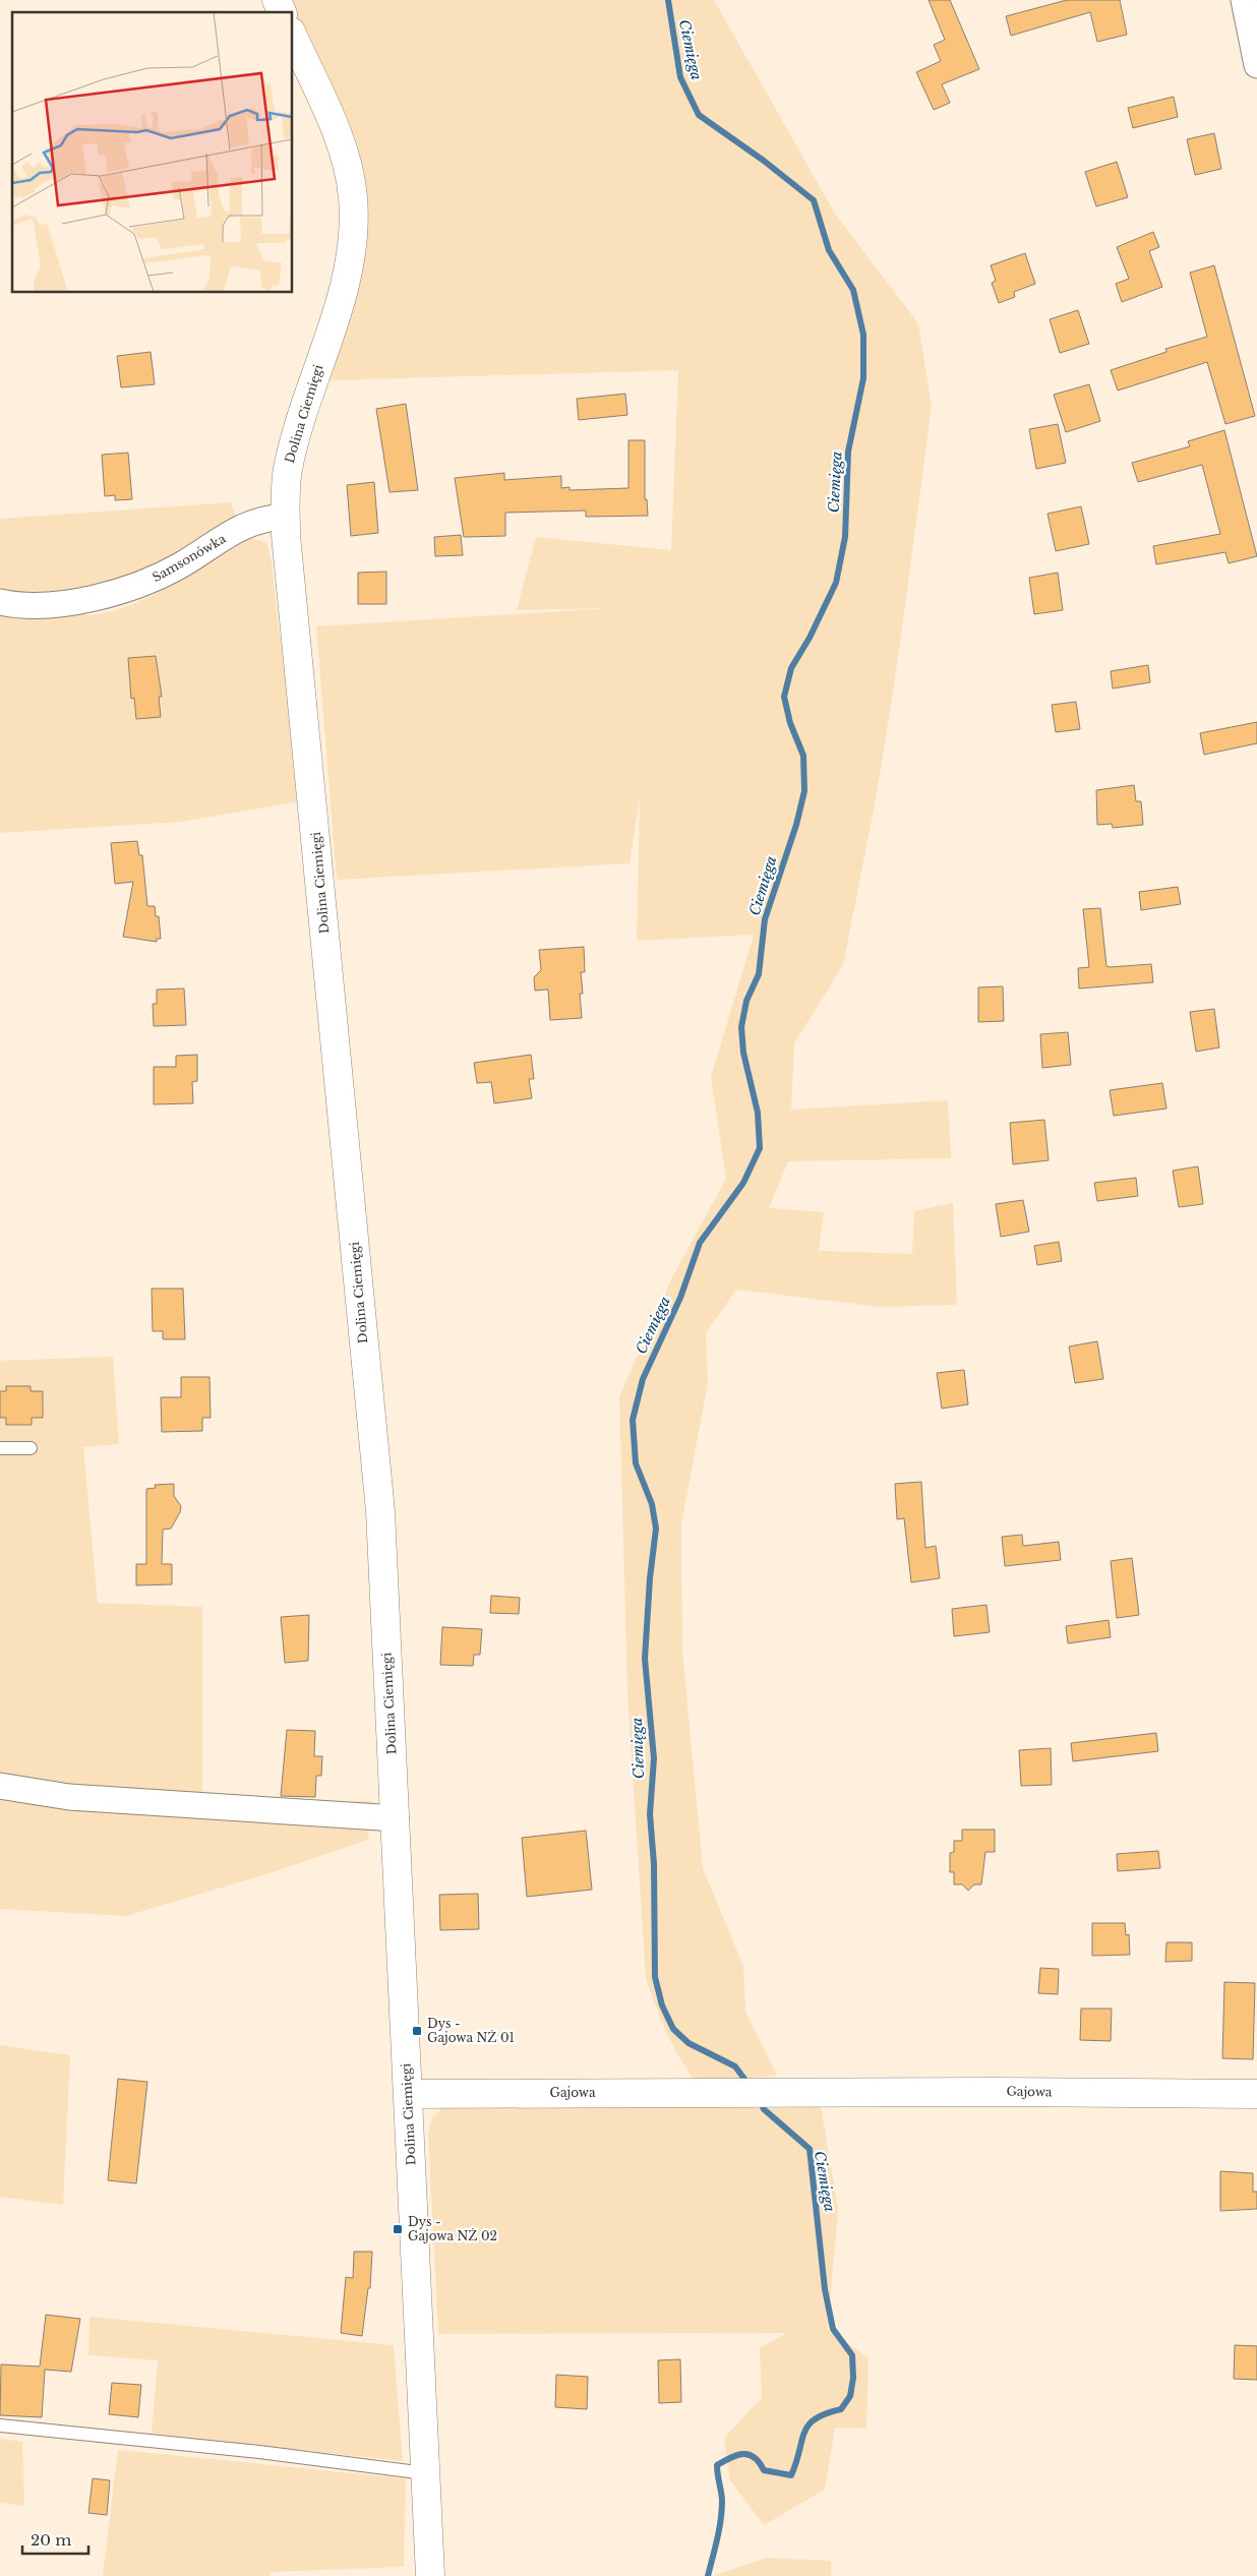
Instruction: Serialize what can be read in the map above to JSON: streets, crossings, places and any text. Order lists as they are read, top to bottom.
{
  "streets": {
    "street": ["Dolina Ciemięgi", "Samsonówka", "Gajowa"]
  },
  "crossings": [
    ["Dolina Ciemięgi", "Samsonówka"],
    ["Dolina Ciemięgi", "Gajowa"]
  ],
  "water": ["Ciemięga"],
  "places": {
    "transit": ["Dys - Gajowa NŻ 01", "Dys - Gajowa NŻ 02"]
  },
  "scale_bar": "20 m"
}
